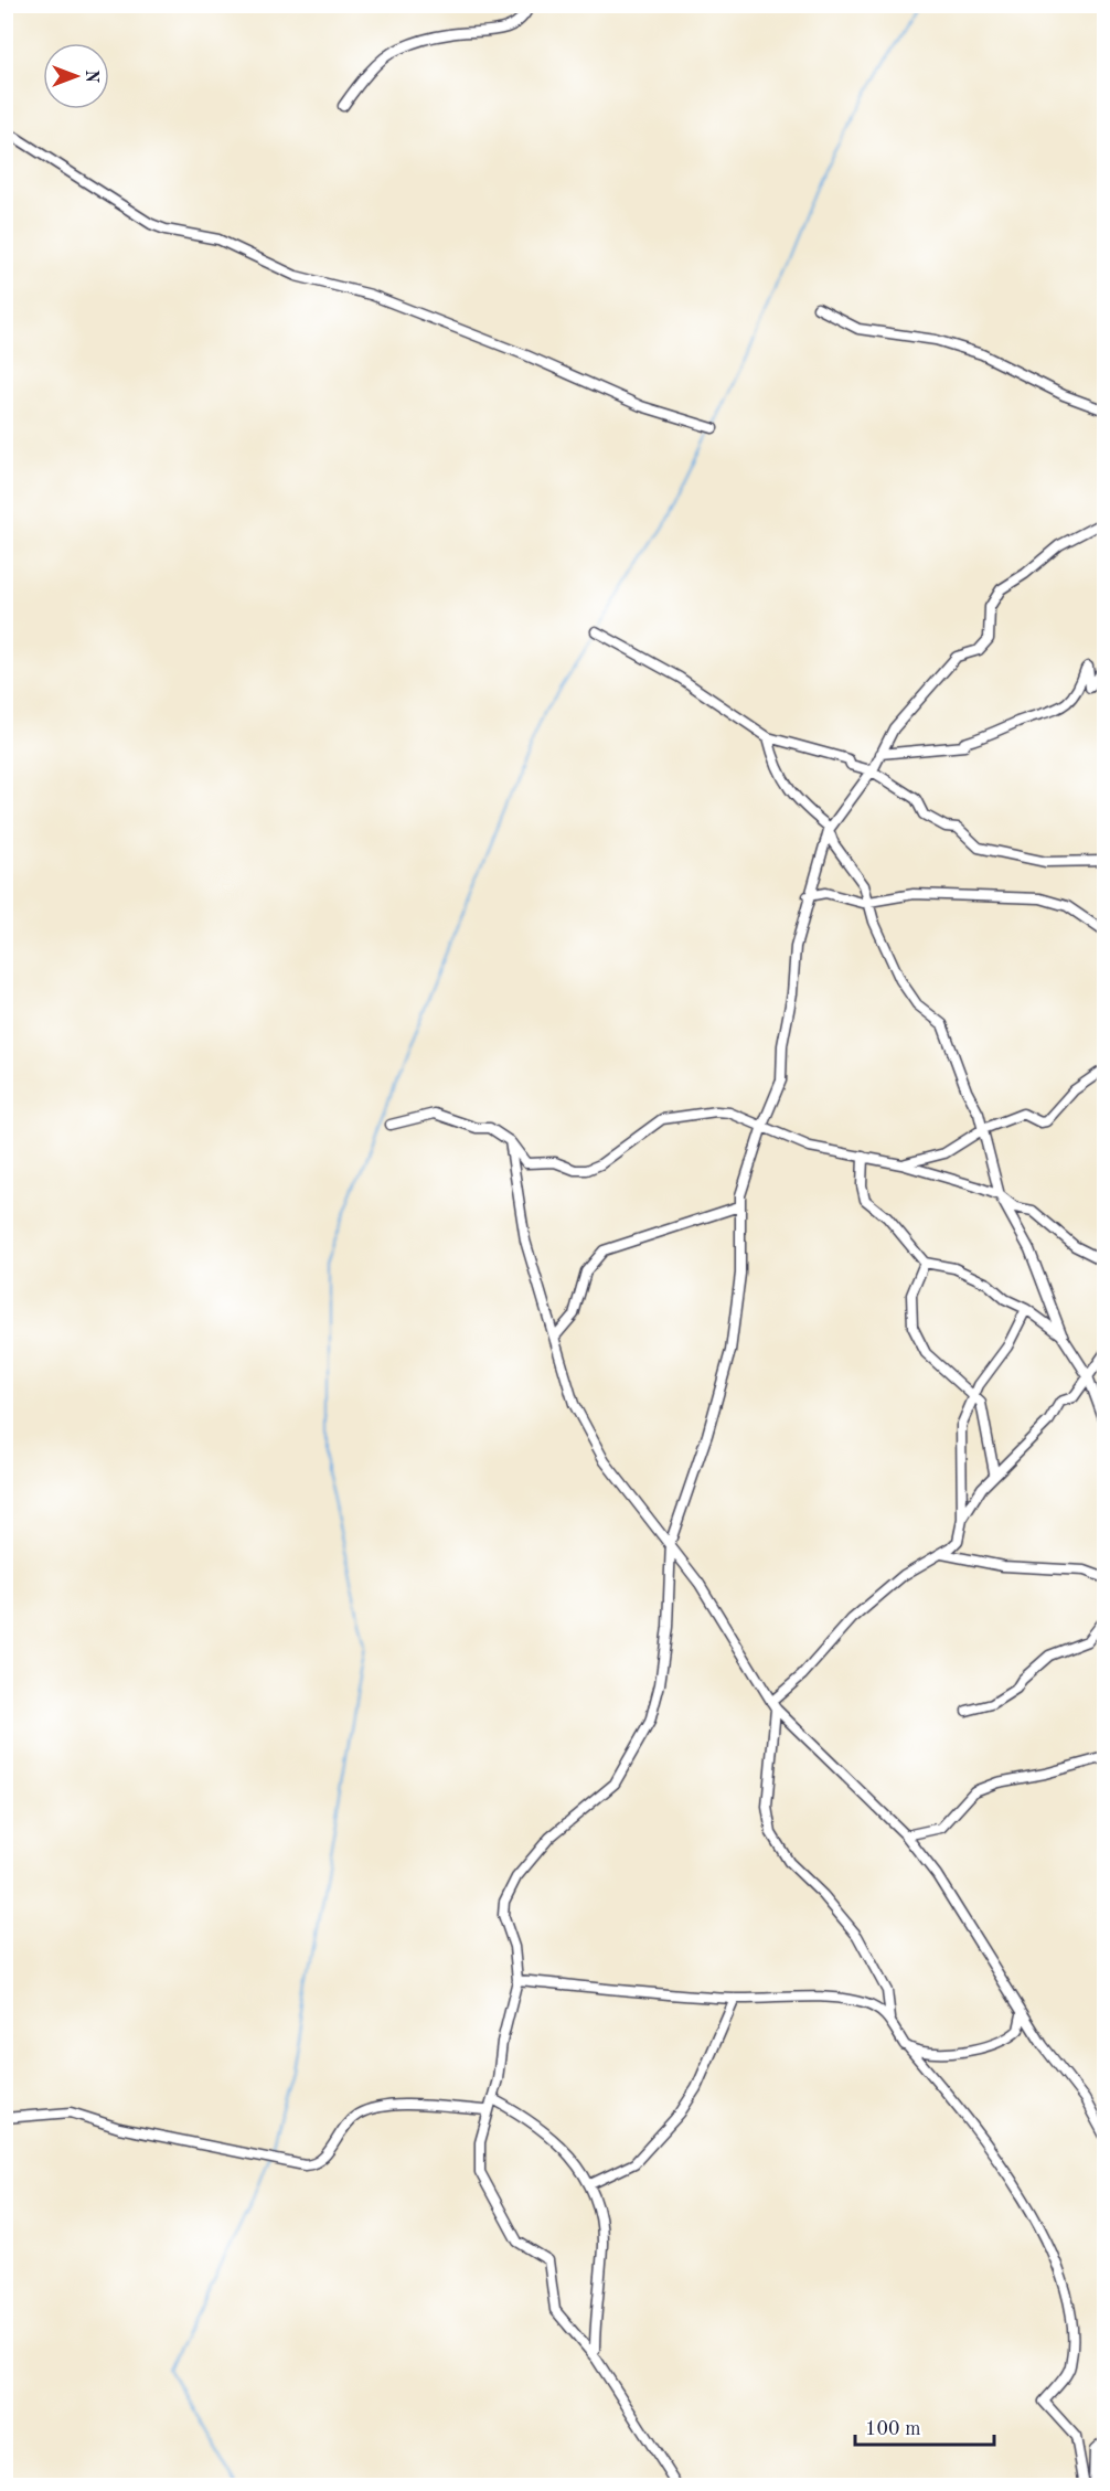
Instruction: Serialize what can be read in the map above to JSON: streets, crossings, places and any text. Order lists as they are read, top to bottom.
{
  "scale_bar": "100 m",
  "north": "right"
}
